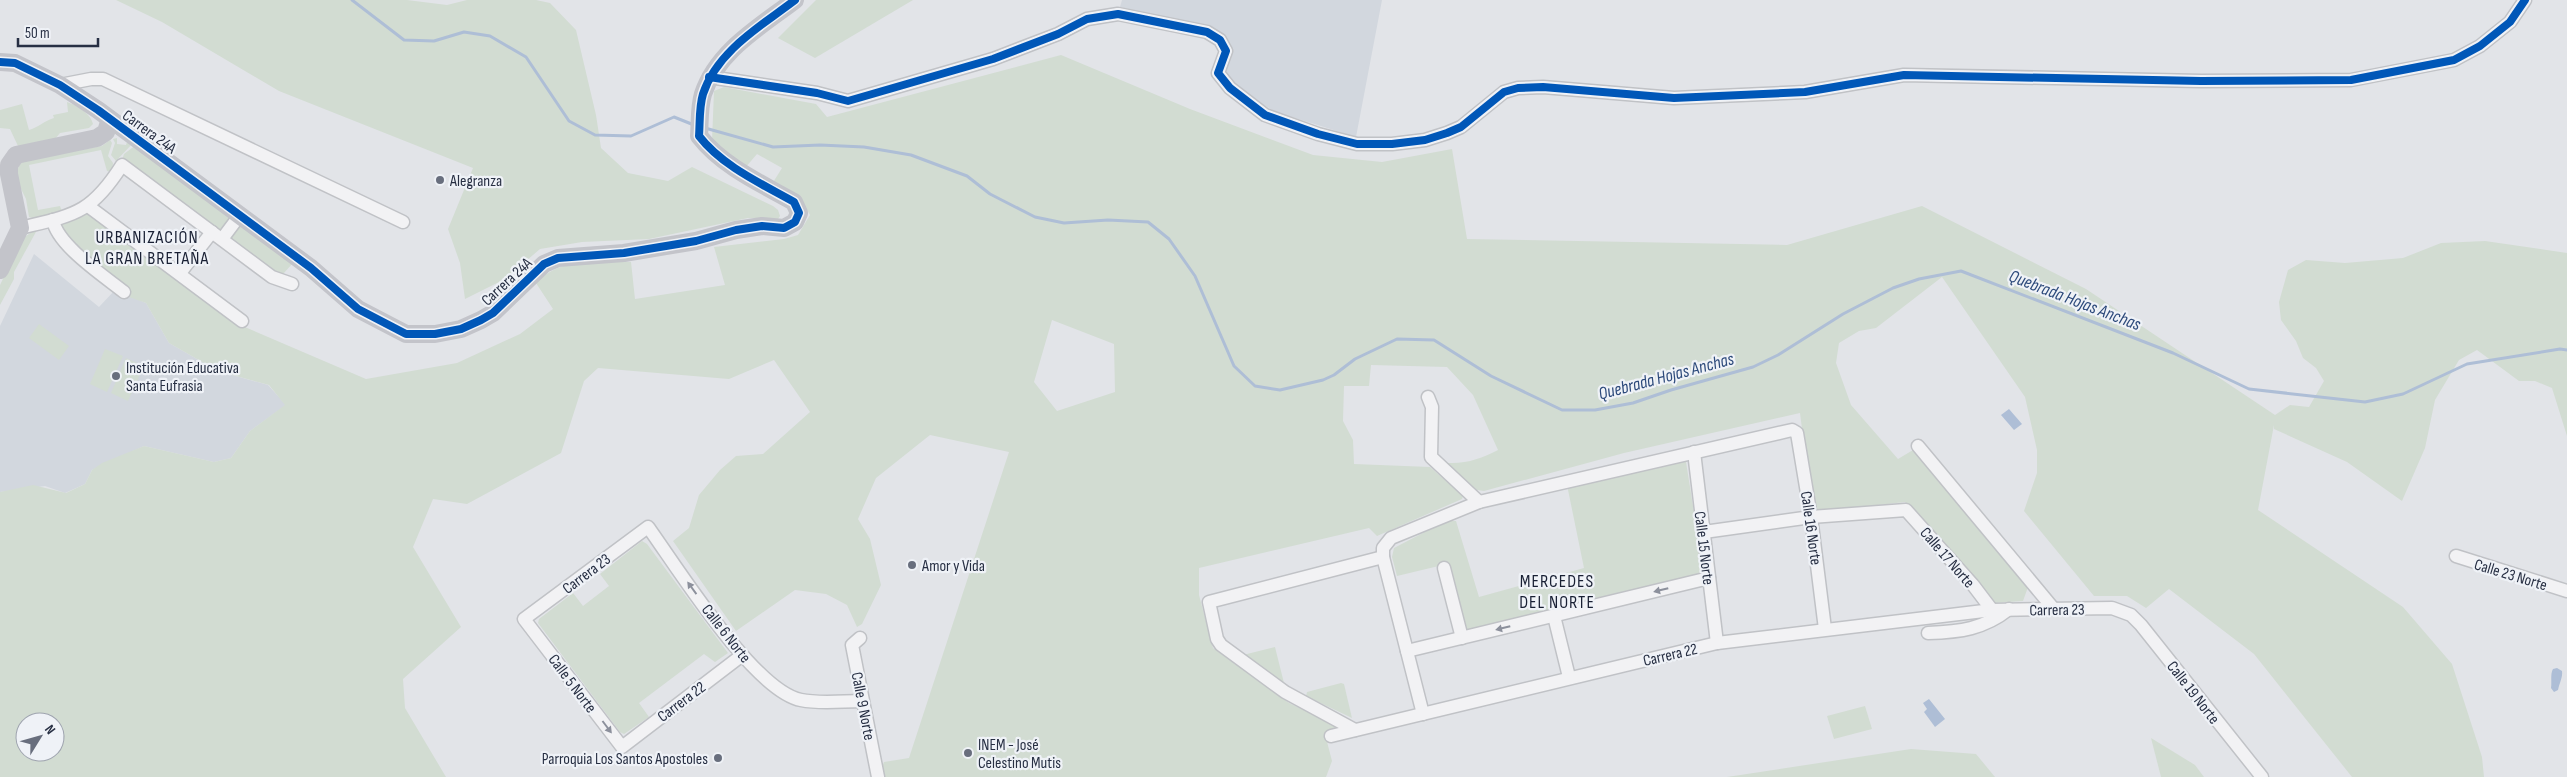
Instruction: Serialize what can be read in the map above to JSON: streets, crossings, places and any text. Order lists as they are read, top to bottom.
{
  "streets": {
    "street": [
      "Carrera 24A",
      "Calle 16 Norte",
      "Calle 15 Norte",
      "Calle 17 Norte",
      "Carrera 23",
      "Calle 23 Norte",
      "Calle 6 Norte",
      "Carrera 22",
      "Calle 5 Norte",
      "Calle 19 Norte",
      "Calle 9 Norte"
    ]
  },
  "crossings": [
    ["Calle 16 Norte", "Calle 15 Norte"],
    ["Calle 16 Norte", "Calle 17 Norte"],
    ["Calle 16 Norte", "Carrera 22"],
    ["Calle 15 Norte", "Carrera 22"],
    ["Calle 17 Norte", "Carrera 23"],
    ["Calle 17 Norte", "Carrera 22"],
    ["Carrera 23", "Calle 6 Norte"],
    ["Carrera 23", "Carrera 22"],
    ["Carrera 23", "Calle 5 Norte"],
    ["Carrera 23", "Calle 19 Norte"],
    ["Calle 6 Norte", "Carrera 22"],
    ["Calle 6 Norte", "Calle 9 Norte"],
    ["Carrera 22", "Calle 5 Norte"]
  ],
  "one_way": ["Calle 6 Norte", "Calle 5 Norte"],
  "districts": ["URBANIZACIÓN LA GRAN BRETAÑA", "MERCEDES DEL NORTE"],
  "water": ["Quebrada Hojas Anchas"],
  "places": [
    "Alegranza",
    "Institución Educativa Santa Eufrasia",
    "Amor y Vida",
    "INEM - José Celestino Mutis",
    "Parroquia Los Santos Apostoles"
  ],
  "scale_bar": "50 m",
  "north": "top right"
}
